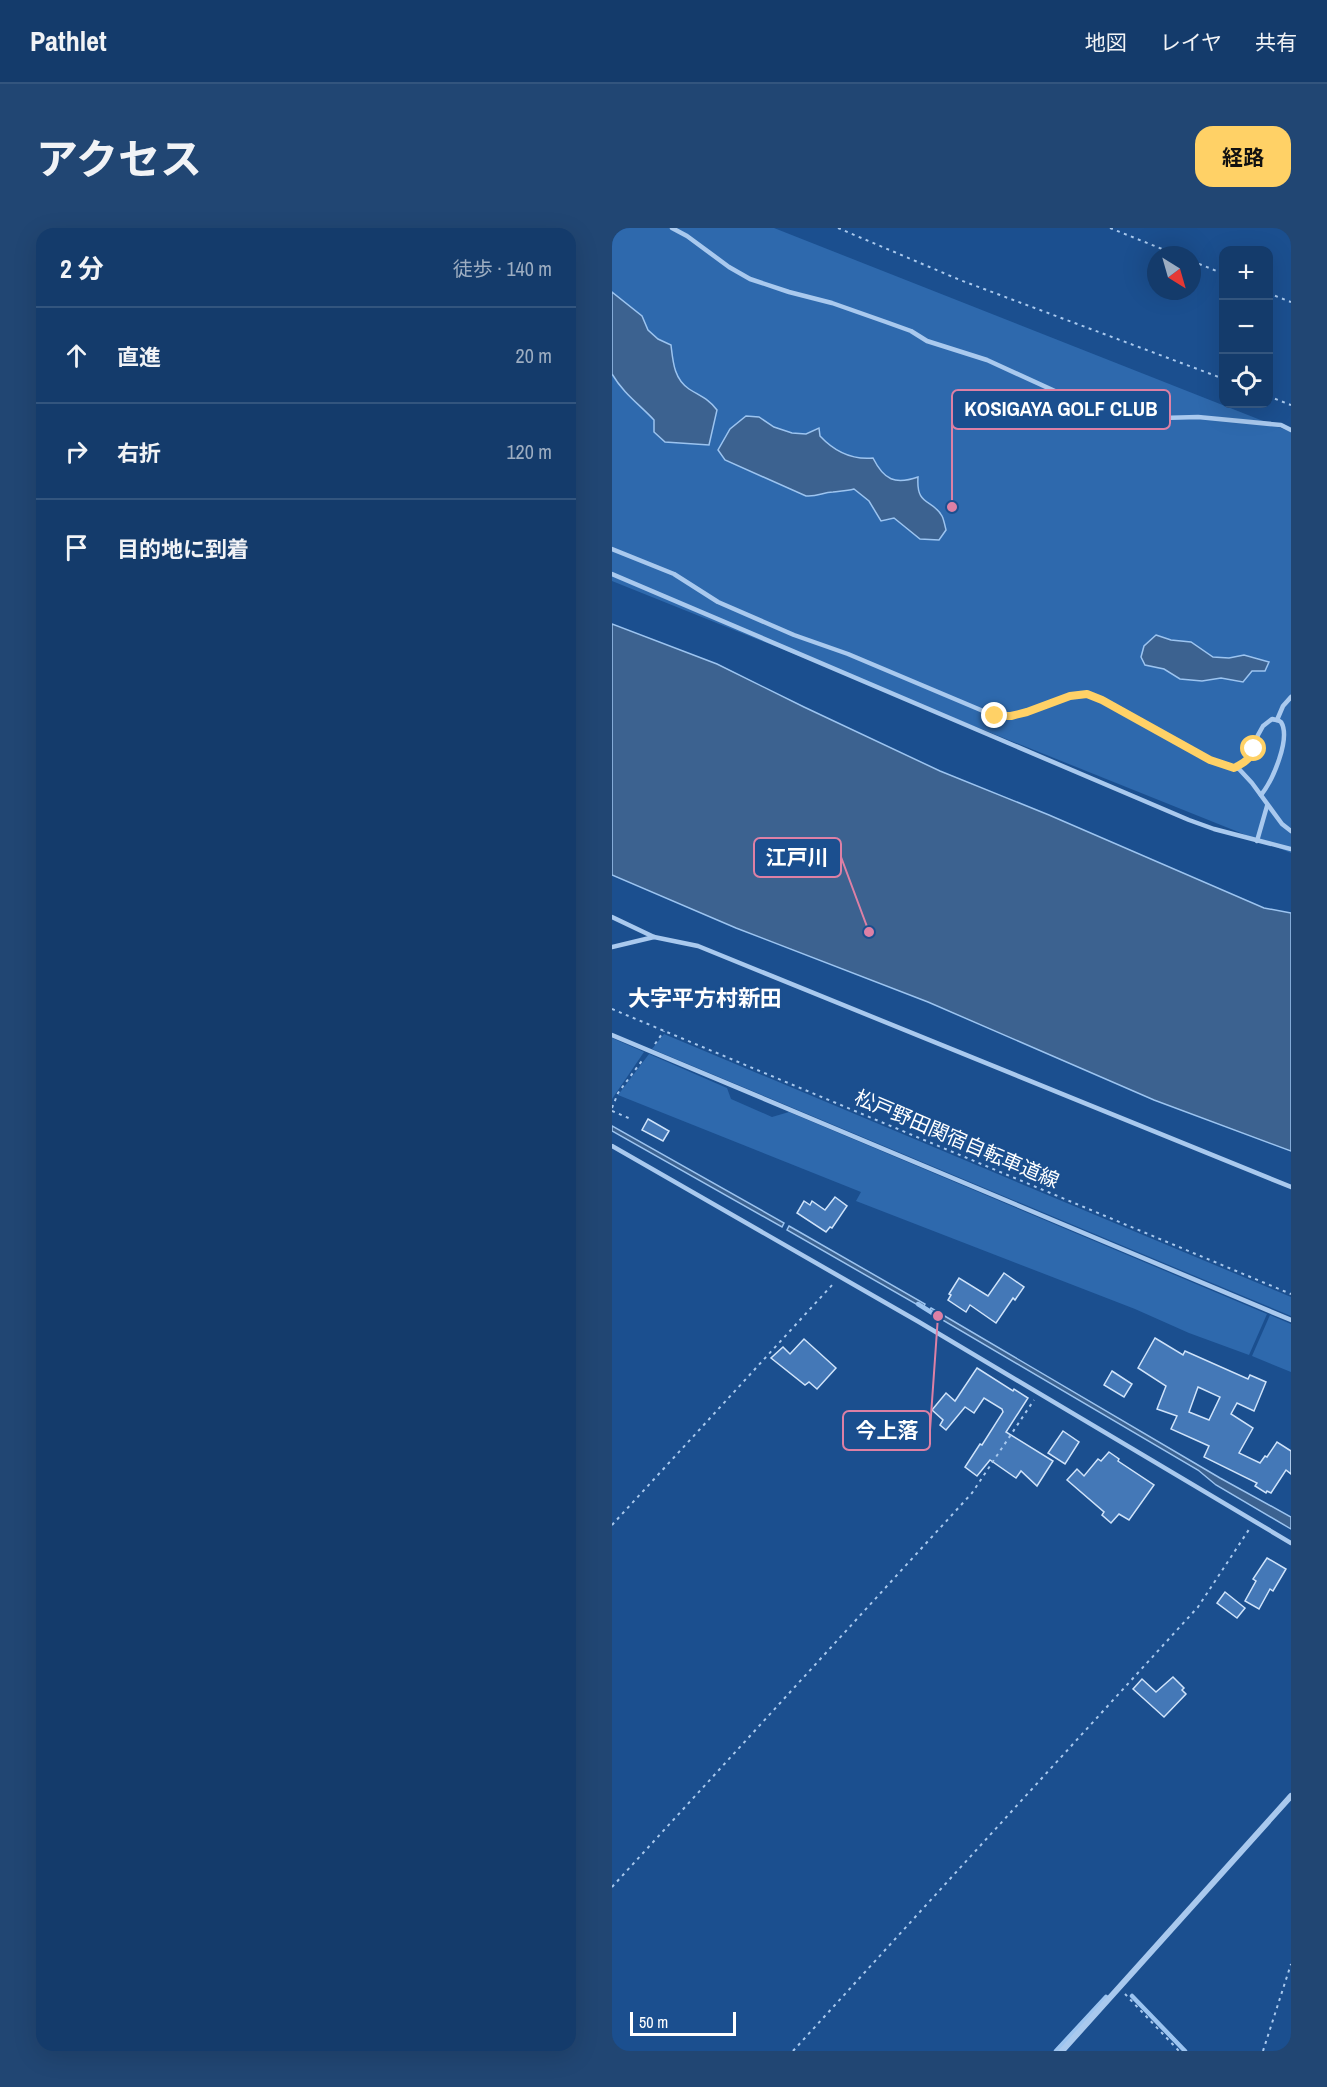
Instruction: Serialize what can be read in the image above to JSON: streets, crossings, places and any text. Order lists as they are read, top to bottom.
{
  "streets": {
    "path": ["松戸野田関宿自転車道線"]
  },
  "districts": ["大字平方村新田"],
  "places": ["KOSIGAYA GOLF CLUB", "江戸川", "今上落"],
  "scale_bar": "50 m",
  "north": "bottom right",
  "page": {
    "header": "Pathlet",
    "nav": ["地図", "レイヤ", "共有"],
    "title": "アクセス",
    "buttons": "経路",
    "heading": ["2 分", "徒歩 · 140 m"],
    "map_buttons": ["+", "−"],
    "list": [
      ["直進", "20 m"],
      ["右折", "120 m"],
      "目的地に到着"
    ],
    "scale": "50 m"
  }
}
